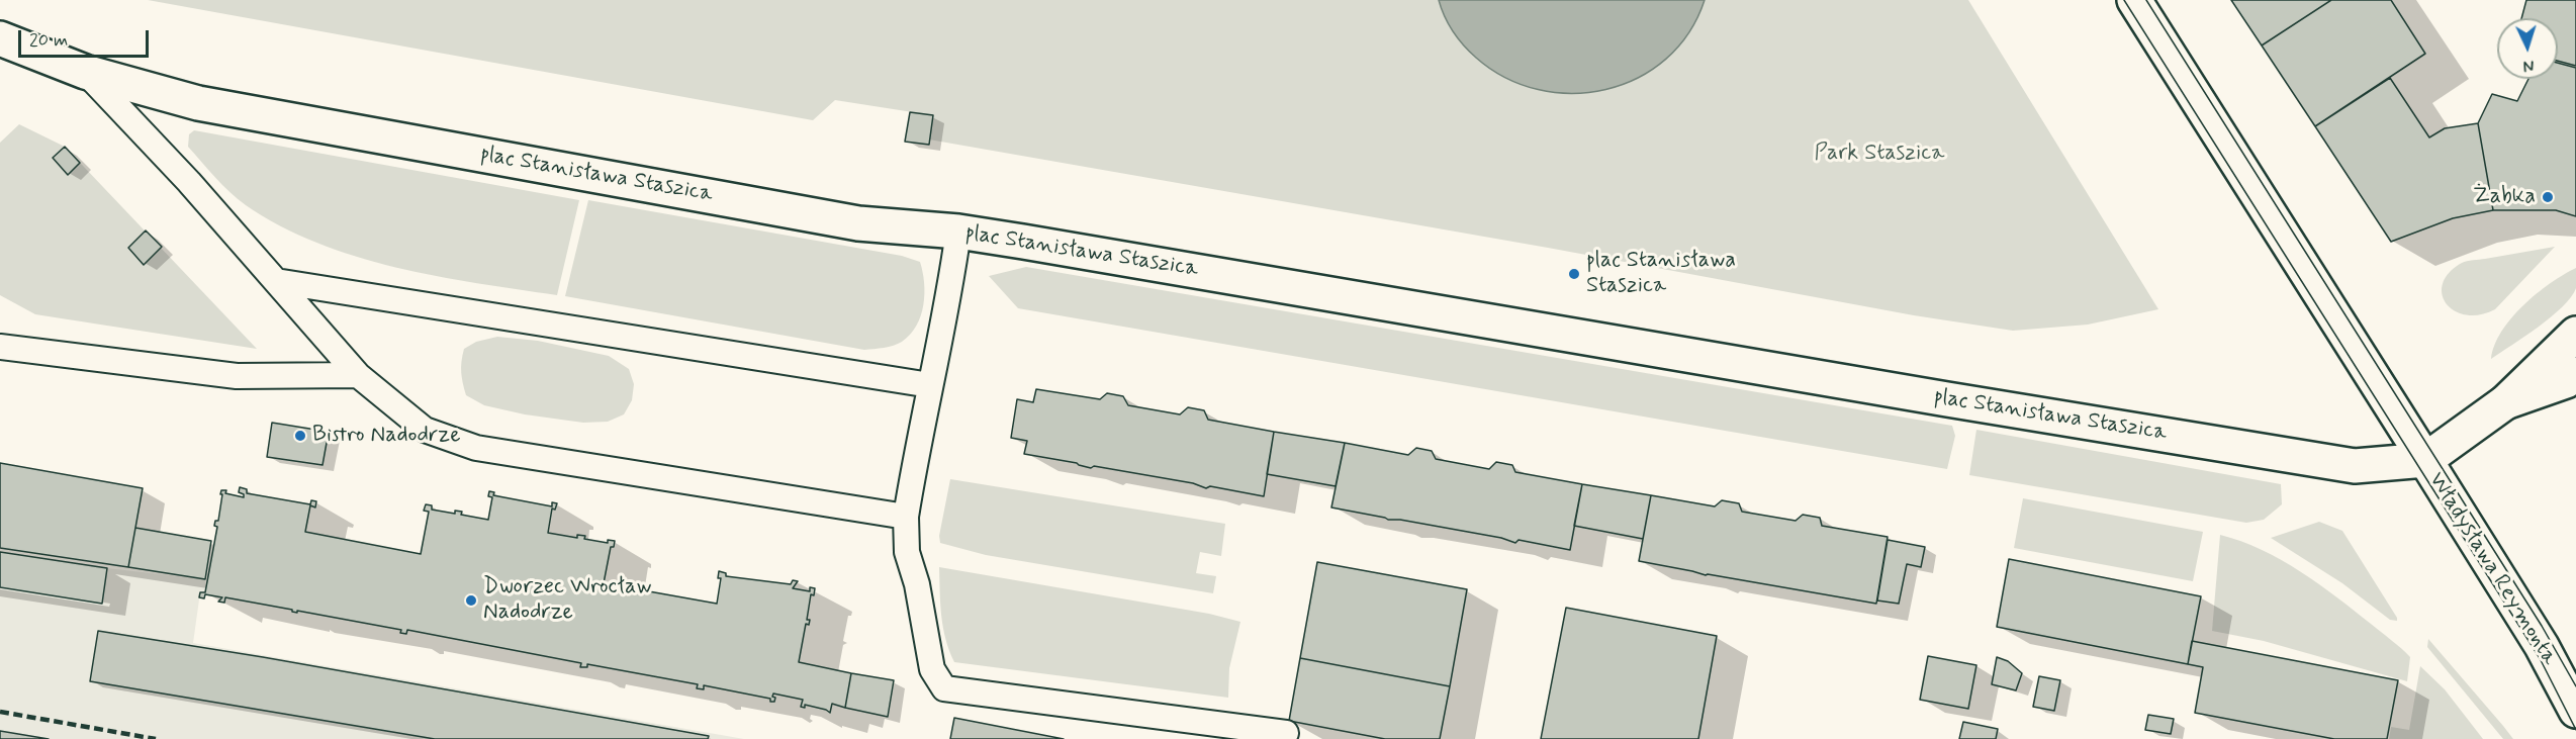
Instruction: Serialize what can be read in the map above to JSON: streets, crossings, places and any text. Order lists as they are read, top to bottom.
{
  "streets": {
    "street": ["plac Stanisława Staszica", "Władysława Reymonta"]
  },
  "crossings": [
    ["plac Stanisława Staszica", "Władysława Reymonta"]
  ],
  "parks": ["Park Staszica"],
  "places": [
    "Żabka",
    "plac Stanisława Staszica",
    "Bistro Nadodrze",
    "Dworzec Wrocław Nadodrze"
  ],
  "scale_bar": "20 m",
  "north": "bottom"
}
